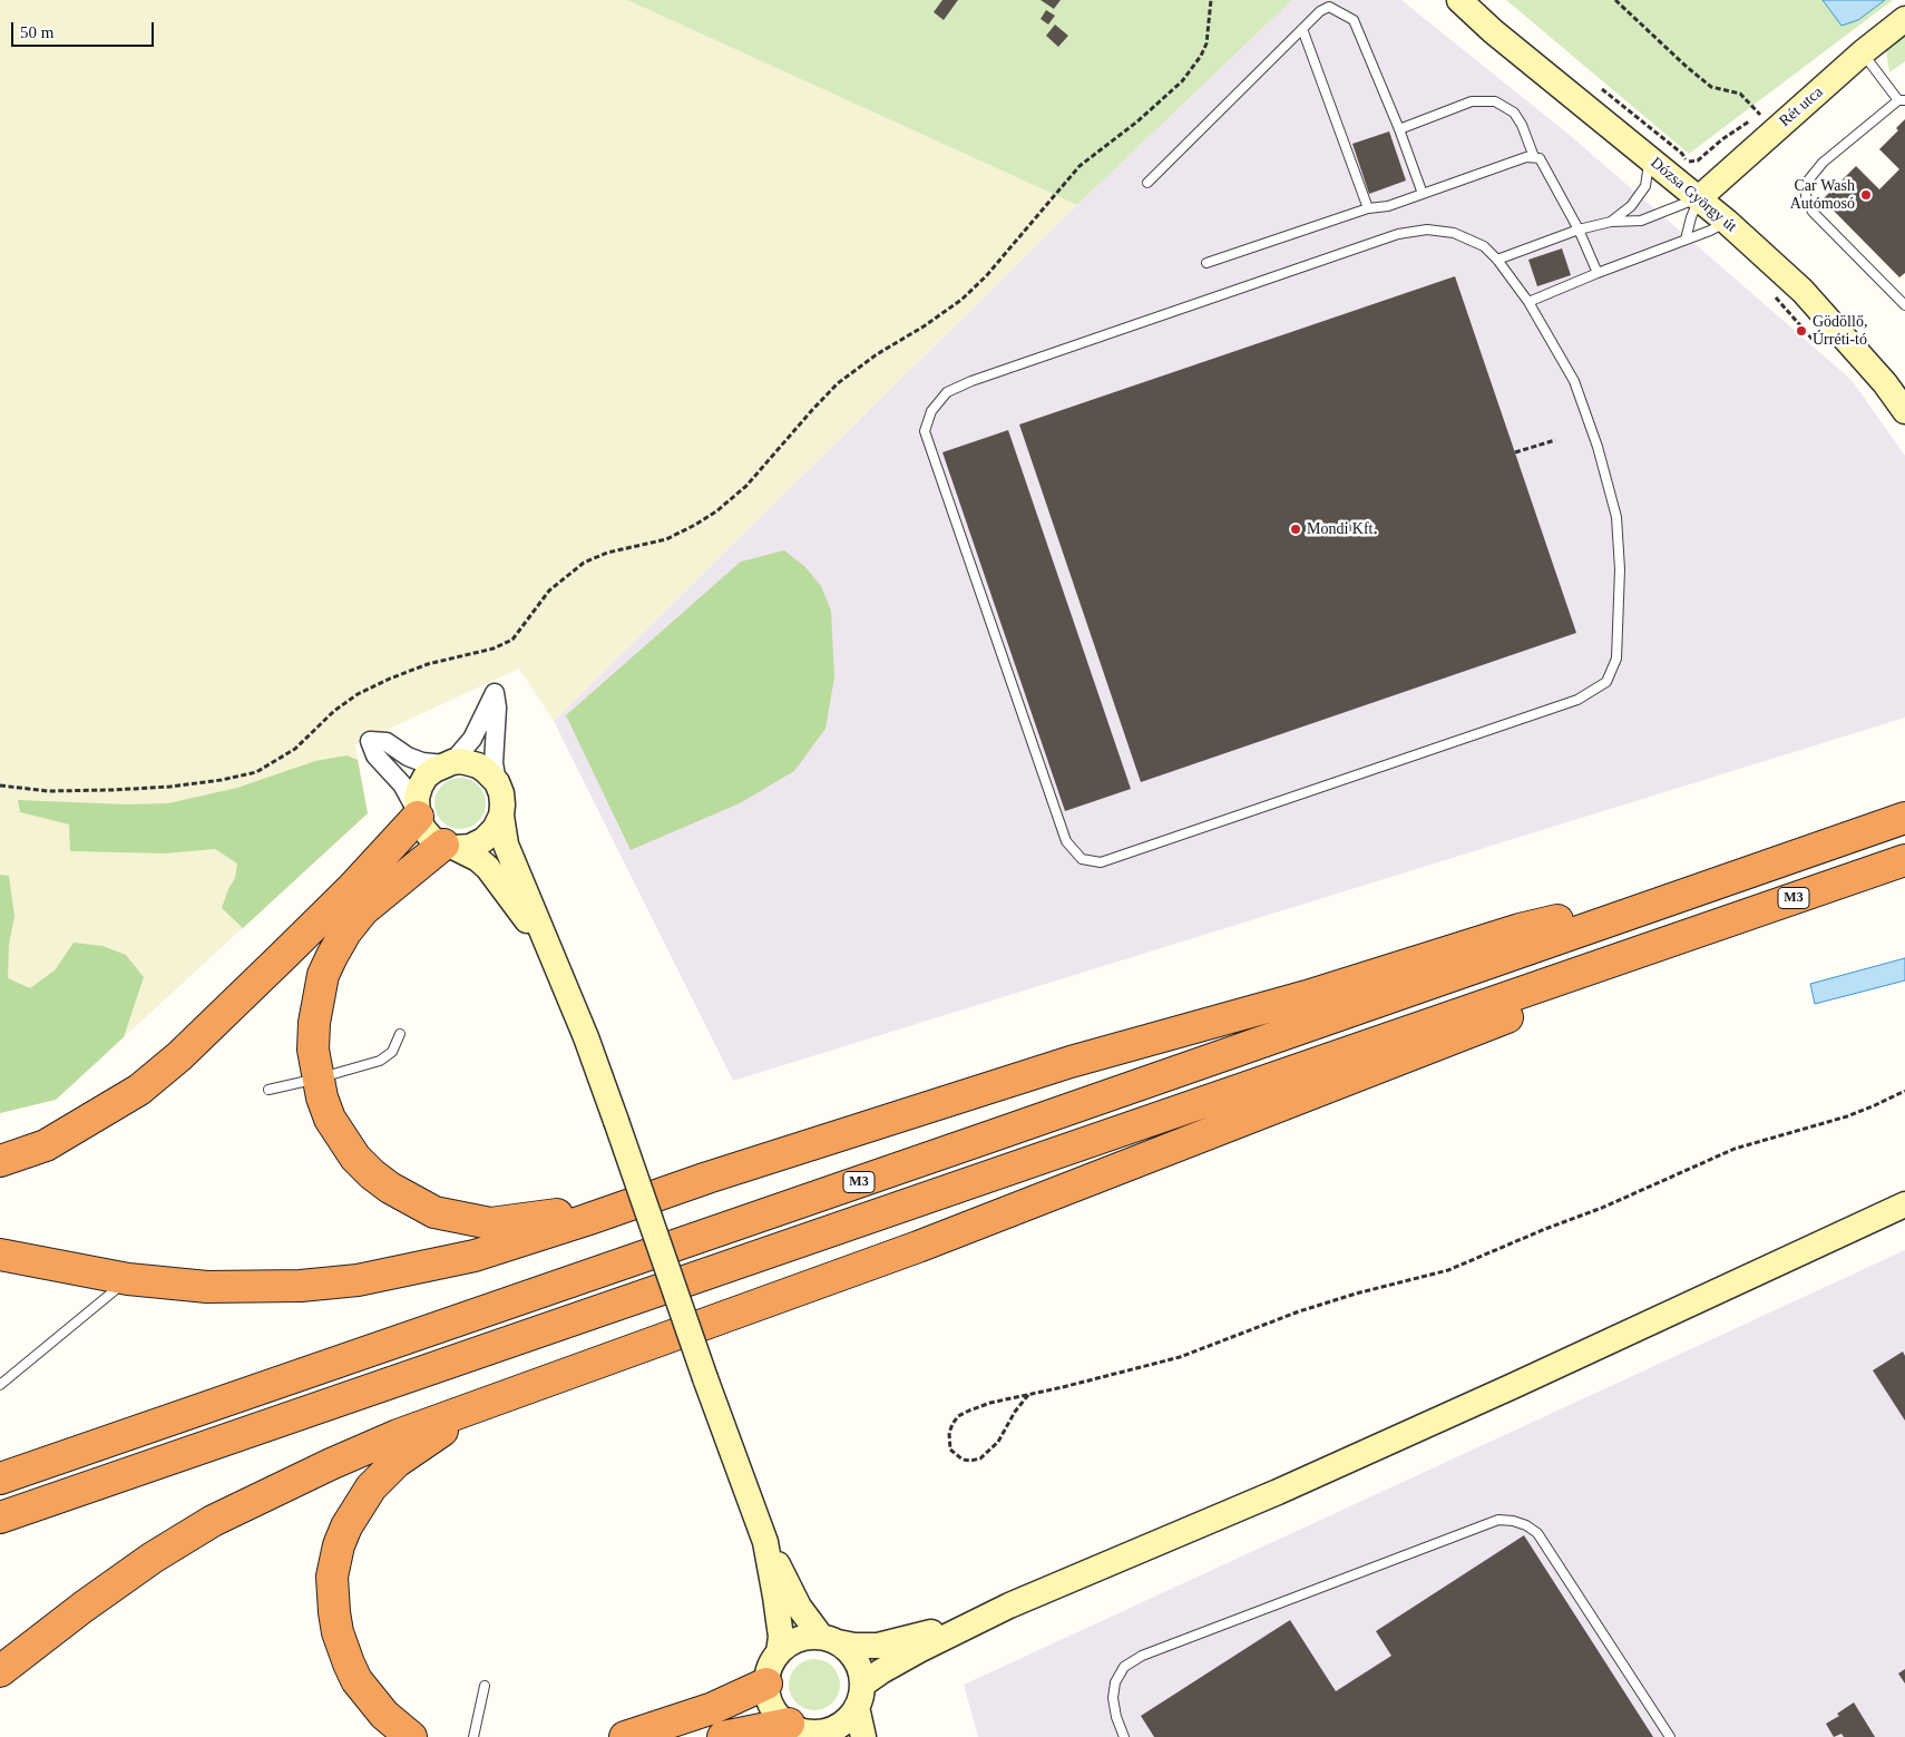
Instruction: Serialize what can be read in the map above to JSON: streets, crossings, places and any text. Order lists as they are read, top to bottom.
{
  "streets": {
    "highway": ["M3"],
    "street": ["Rét utca", "Dózsa György út"]
  },
  "crossings": [
    ["Rét utca", "Dózsa György út"]
  ],
  "places": ["Car Wash Autómosó", "Gödöllő, Úrréti-tó", "Mondi Kft."],
  "scale_bar": "50 m"
}
